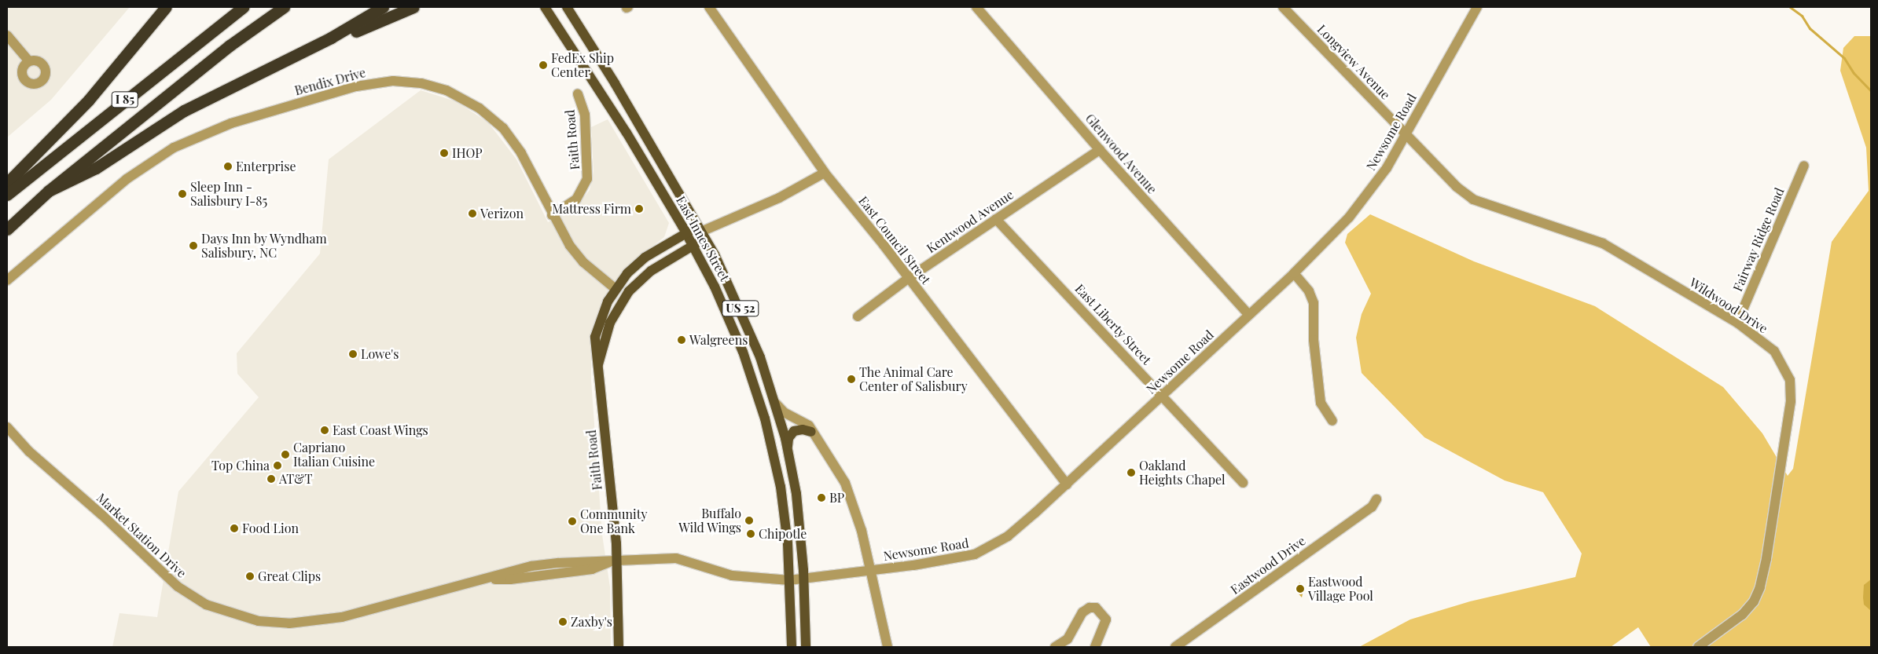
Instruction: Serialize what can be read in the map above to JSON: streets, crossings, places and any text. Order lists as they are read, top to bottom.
{
  "streets": {
    "highway": ["I 85"],
    "main road": ["Faith Road", "East Innes Street", "US 52"],
    "street": [
      "Longview Avenue",
      "Bendix Drive",
      "Newsome Road",
      "Glenwood Avenue",
      "Kentwood Avenue",
      "Fairway Ridge Road",
      "East Council Street",
      "Wildwood Drive",
      "East Liberty Street",
      "Market Station Drive",
      "Eastwood Drive"
    ]
  },
  "crossings": [
    ["Longview Avenue", "Newsome Road"],
    ["Longview Avenue", "Wildwood Drive"],
    ["Bendix Drive", "Faith Road"],
    ["Newsome Road", "Glenwood Avenue"],
    ["Newsome Road", "East Innes Street"],
    ["Newsome Road", "East Council Street"],
    ["Newsome Road", "Wildwood Drive"],
    ["Newsome Road", "East Liberty Street"],
    ["Newsome Road", "Market Station Drive"],
    ["Faith Road", "East Innes Street"],
    ["Faith Road", "Market Station Drive"],
    ["Glenwood Avenue", "Kentwood Avenue"],
    ["Kentwood Avenue", "East Council Street"],
    ["Kentwood Avenue", "East Liberty Street"],
    ["East Innes Street", "Market Station Drive"],
    ["Fairway Ridge Road", "Wildwood Drive"]
  ],
  "places": [
    "FedEx Ship Center",
    "IHOP",
    "Enterprise",
    "Sleep Inn - Salisbury I-85",
    "Mattress Firm",
    "Verizon",
    "Days Inn by Wyndham Salisbury, NC",
    "Walgreens",
    "Lowe's",
    "The Animal Care Center of Salisbury",
    "East Coast Wings",
    "Capriano Italian Cuisine",
    "Top China",
    "Oakland Heights Chapel",
    "AT&T",
    "BP",
    "Buffalo Wild Wings",
    "Community One Bank",
    "Food Lion",
    "Chipotle",
    "Great Clips",
    "Eastwood Village Pool",
    "Zaxby's"
  ]
}
